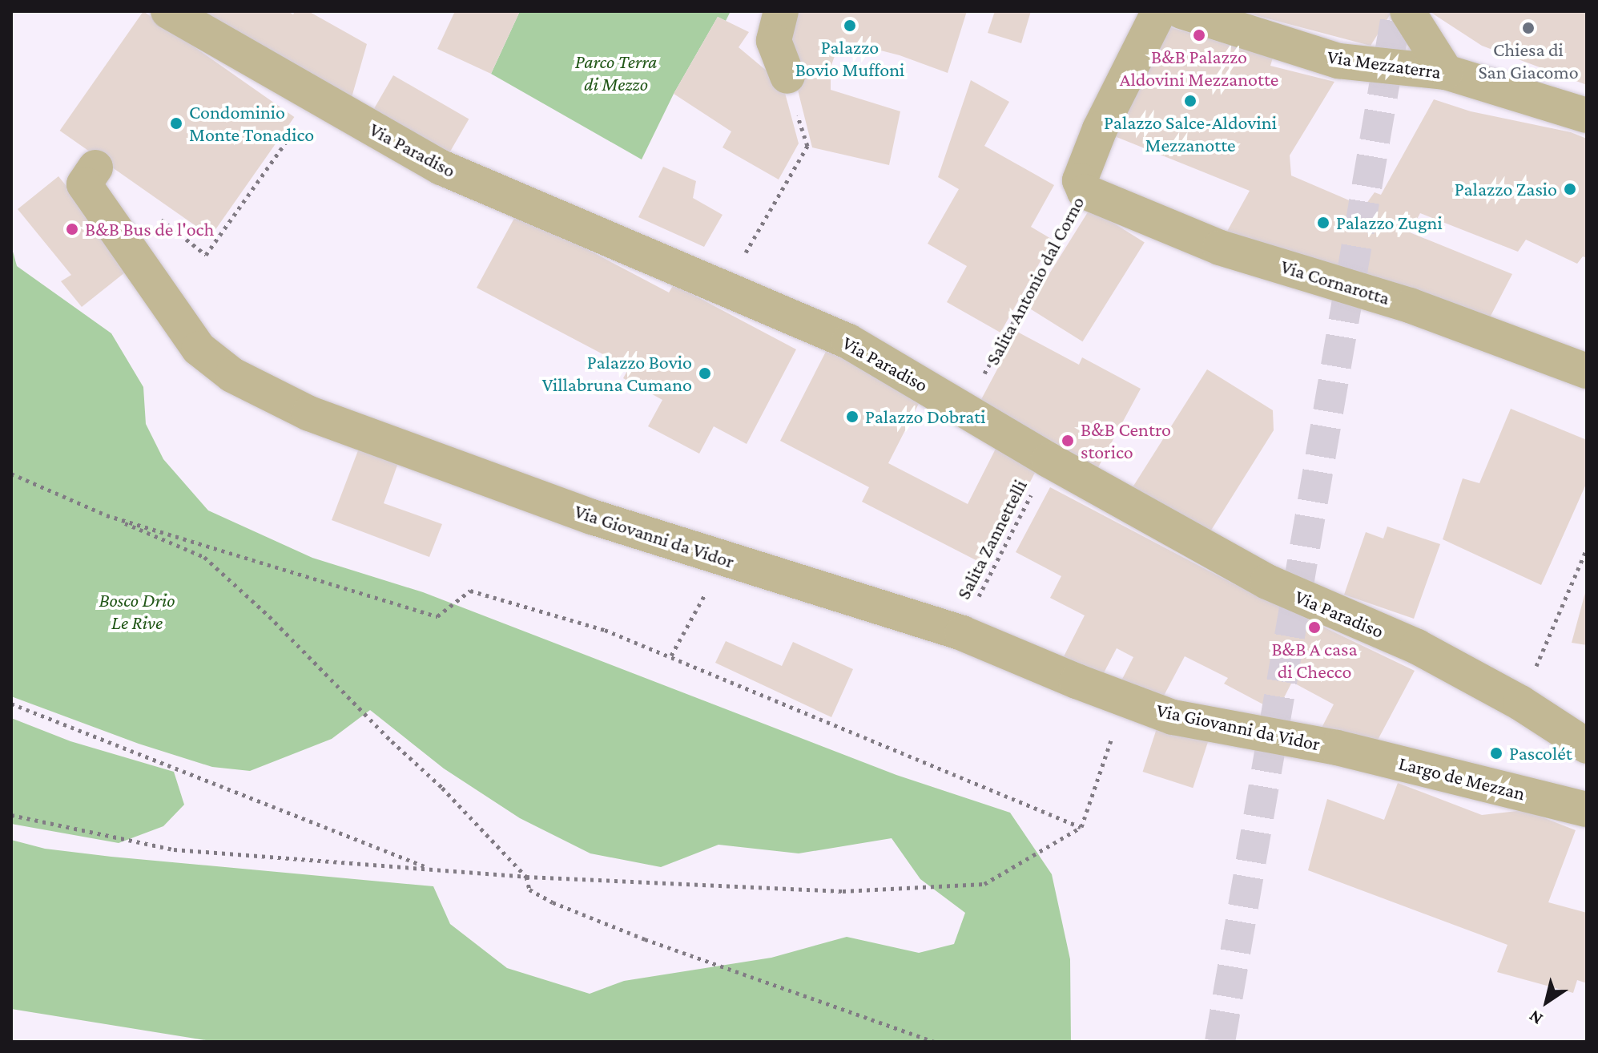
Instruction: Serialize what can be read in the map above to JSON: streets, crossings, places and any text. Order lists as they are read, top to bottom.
{
  "streets": {
    "street": [
      "Via Mezzaterra",
      "Via Paradiso",
      "Salita Antonio dal Corno",
      "Via Cornarotta",
      "Via Giovanni da Vidor",
      "Largo de Mezzan"
    ],
    "path": ["Salita Zannettelli"]
  },
  "crossings": [
    ["Via Paradiso", "Salita Antonio dal Corno"],
    ["Via Paradiso", "Salita Zannettelli"],
    ["Salita Antonio dal Corno", "Via Cornarotta"],
    ["Via Giovanni da Vidor", "Salita Zannettelli"],
    ["Via Giovanni da Vidor", "Largo de Mezzan"]
  ],
  "parks": ["Parco Terra di Mezzo", "Bosco Drio Le Rive"],
  "places": [
    "Palazzo Bovio Muffoni",
    "Chiesa di San Giacomo",
    "B&B Palazzo Aldovini Mezzanotte",
    "Palazzo Salce-Aldovini Mezzanotte",
    "Condominio Monte Tonadico",
    "Palazzo Zasio",
    "Palazzo Zugni",
    "B&B Bus de l'och",
    "Palazzo Bovio Villabruna Cumano",
    "Palazzo Dobrati",
    "B&B Centro storico",
    "B&B A casa di Checco",
    "Pascolét"
  ],
  "north": "bottom left"
}
